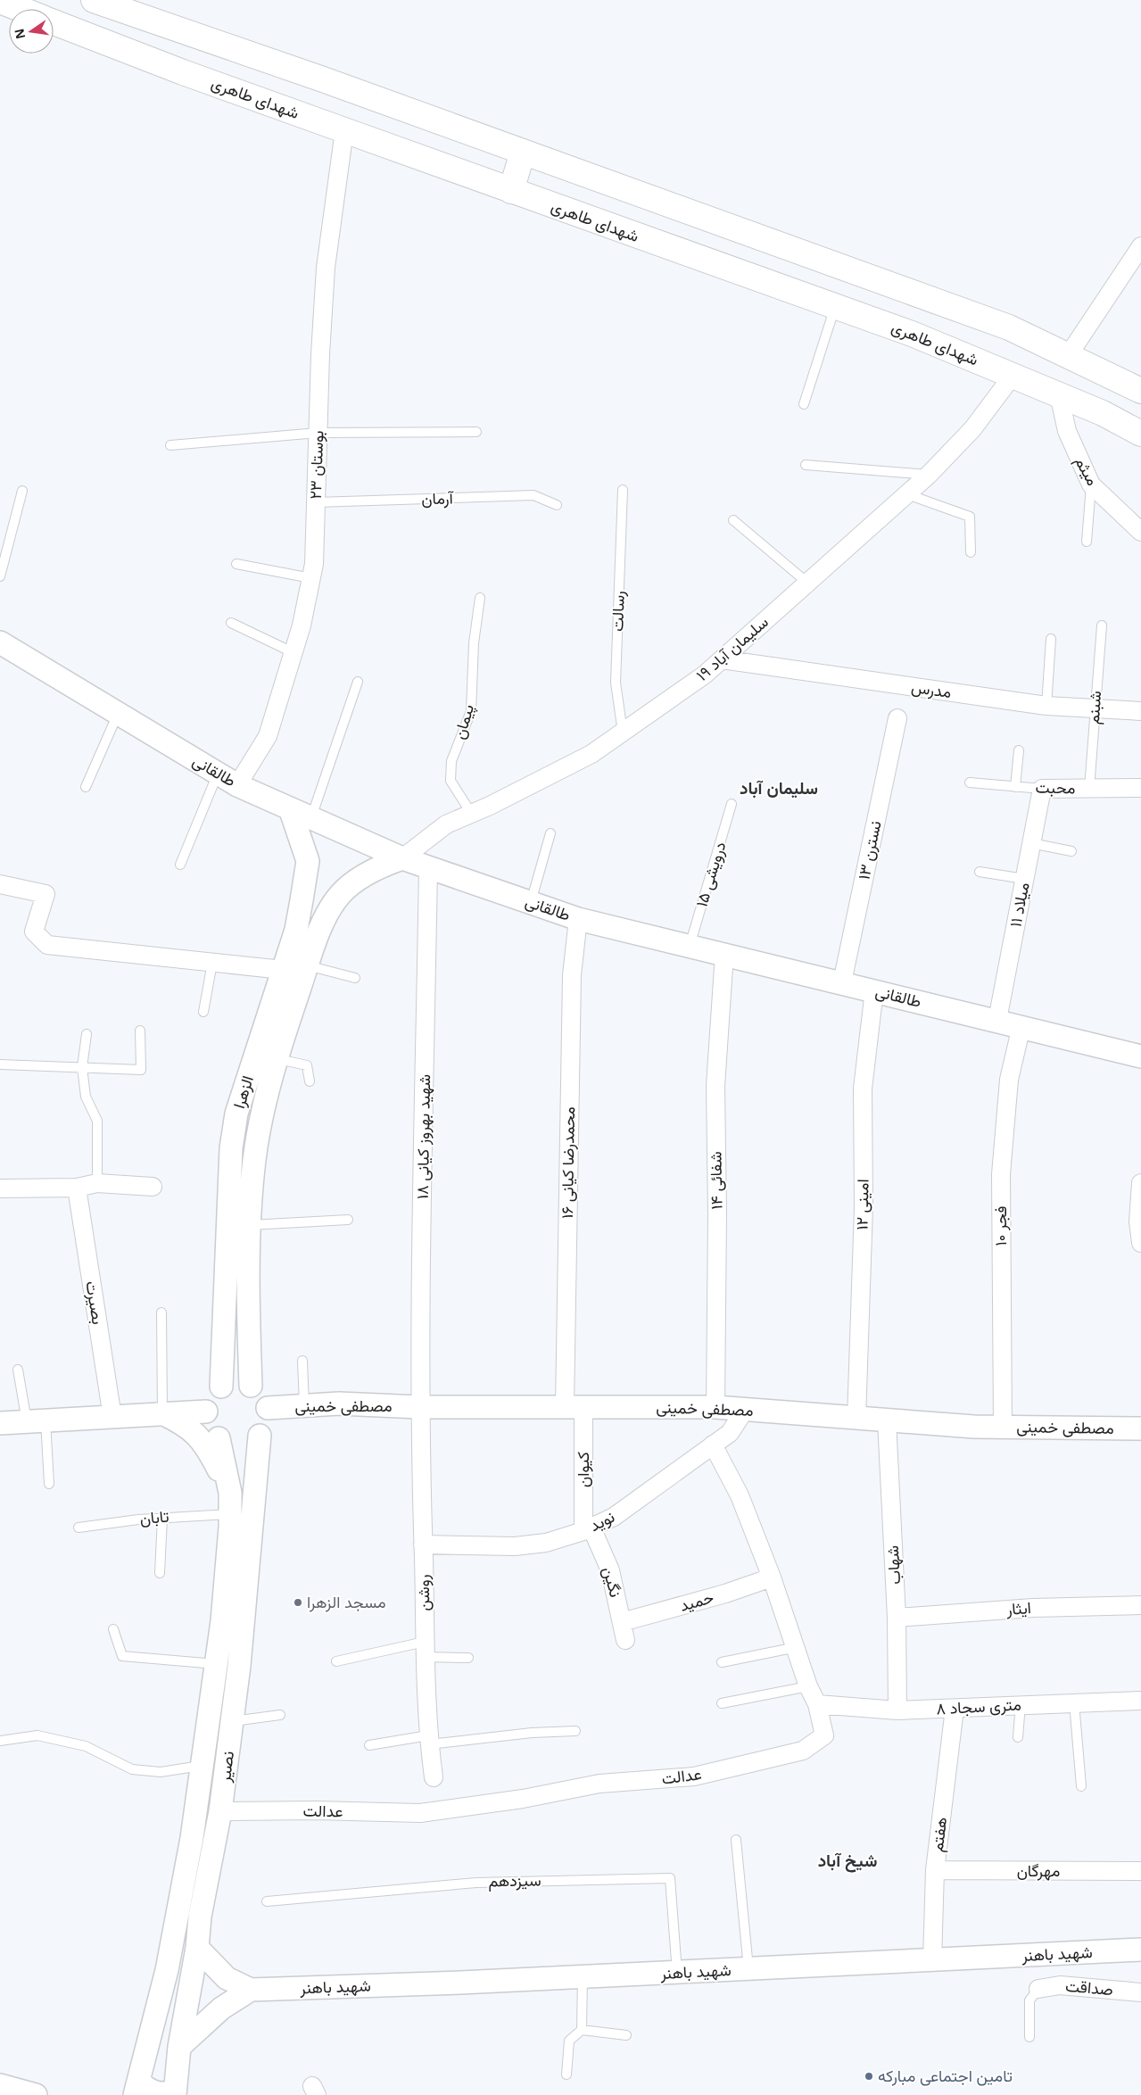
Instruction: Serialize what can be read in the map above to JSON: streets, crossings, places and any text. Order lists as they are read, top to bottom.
{
  "streets": {
    "main road": ["شهدای طاهری"],
    "street": [
      "بوستان ۲۳",
      "میثم",
      "سلیمان آباد ۱۹",
      "مدرس",
      "طالقانی",
      "محبت",
      "نسترن ۱۳",
      "میلاد ۱۱",
      "الزهرا",
      "شهید بهروز کیانی ۱۸",
      "محمدرضا کیانی ۱۶",
      "شفائی ۱۴",
      "امینی ۱۲",
      "فجر ۱۰",
      "بصیرت",
      "مصطفی خمینی",
      "کیوان",
      "نوید",
      "شهاب",
      "نگین",
      "روشن",
      "حمید",
      "ایثار",
      "۸ متری سجاد",
      "نصیر",
      "عدالت",
      "هفتم",
      "مهرگان",
      "شهید باهنر",
      "صداقت"
    ],
    "lane": [
      "آرمان",
      "رسالت",
      "شبنم",
      "پیمان",
      "درویشی ۱۵",
      "تابان",
      "سیزدهم"
    ]
  },
  "crossings": [
    ["شهدای طاهری", "بوستان ۲۳"],
    ["شهدای طاهری", "میثم"],
    ["شهدای طاهری", "سلیمان آباد ۱۹"],
    ["بوستان ۲۳", "آرمان"],
    ["بوستان ۲۳", "طالقانی"],
    ["رسالت", "سلیمان آباد ۱۹"],
    ["سلیمان آباد ۱۹", "مدرس"],
    ["سلیمان آباد ۱۹", "پیمان"],
    ["سلیمان آباد ۱۹", "طالقانی"],
    ["سلیمان آباد ۱۹", "الزهرا"],
    ["مدرس", "شبنم"],
    ["شبنم", "محبت"],
    ["طالقانی", "نسترن ۱۳"],
    ["طالقانی", "درویشی ۱۵"],
    ["طالقانی", "میلاد ۱۱"],
    ["طالقانی", "الزهرا"],
    ["طالقانی", "شهید بهروز کیانی ۱۸"],
    ["طالقانی", "محمدرضا کیانی ۱۶"],
    ["طالقانی", "شفائی ۱۴"],
    ["طالقانی", "امینی ۱۲"],
    ["طالقانی", "فجر ۱۰"],
    ["محبت", "میلاد ۱۱"],
    ["الزهرا", "مصطفی خمینی"],
    ["الزهرا", "نصیر"],
    ["شهید بهروز کیانی ۱۸", "مصطفی خمینی"],
    ["شهید بهروز کیانی ۱۸", "روشن"],
    ["محمدرضا کیانی ۱۶", "مصطفی خمینی"],
    ["محمدرضا کیانی ۱۶", "کیوان"],
    ["شفائی ۱۴", "مصطفی خمینی"],
    ["امینی ۱۲", "مصطفی خمینی"],
    ["فجر ۱۰", "مصطفی خمینی"],
    ["مصطفی خمینی", "کیوان"],
    ["مصطفی خمینی", "نوید"],
    ["مصطفی خمینی", "شهاب"],
    ["مصطفی خمینی", "روشن"],
    ["مصطفی خمینی", "نصیر"],
    ["کیوان", "نوید"],
    ["کیوان", "نگین"],
    ["نوید", "نگین"],
    ["نوید", "روشن"],
    ["نوید", "عدالت"],
    ["شهاب", "ایثار"],
    ["شهاب", "۸ متری سجاد"],
    ["نگین", "حمید"],
    ["حمید", "عدالت"],
    ["۸ متری سجاد", "عدالت"],
    ["۸ متری سجاد", "هفتم"],
    ["نصیر", "عدالت"],
    ["هفتم", "مهرگان"],
    ["هفتم", "شهید باهنر"],
    ["سیزدهم", "شهید باهنر"]
  ],
  "districts": ["سلیمان آباد", "شیخ آباد"],
  "places": ["مسجد الزهرا", "تامین اجتماعی مبارکه"],
  "north": "left"
}
